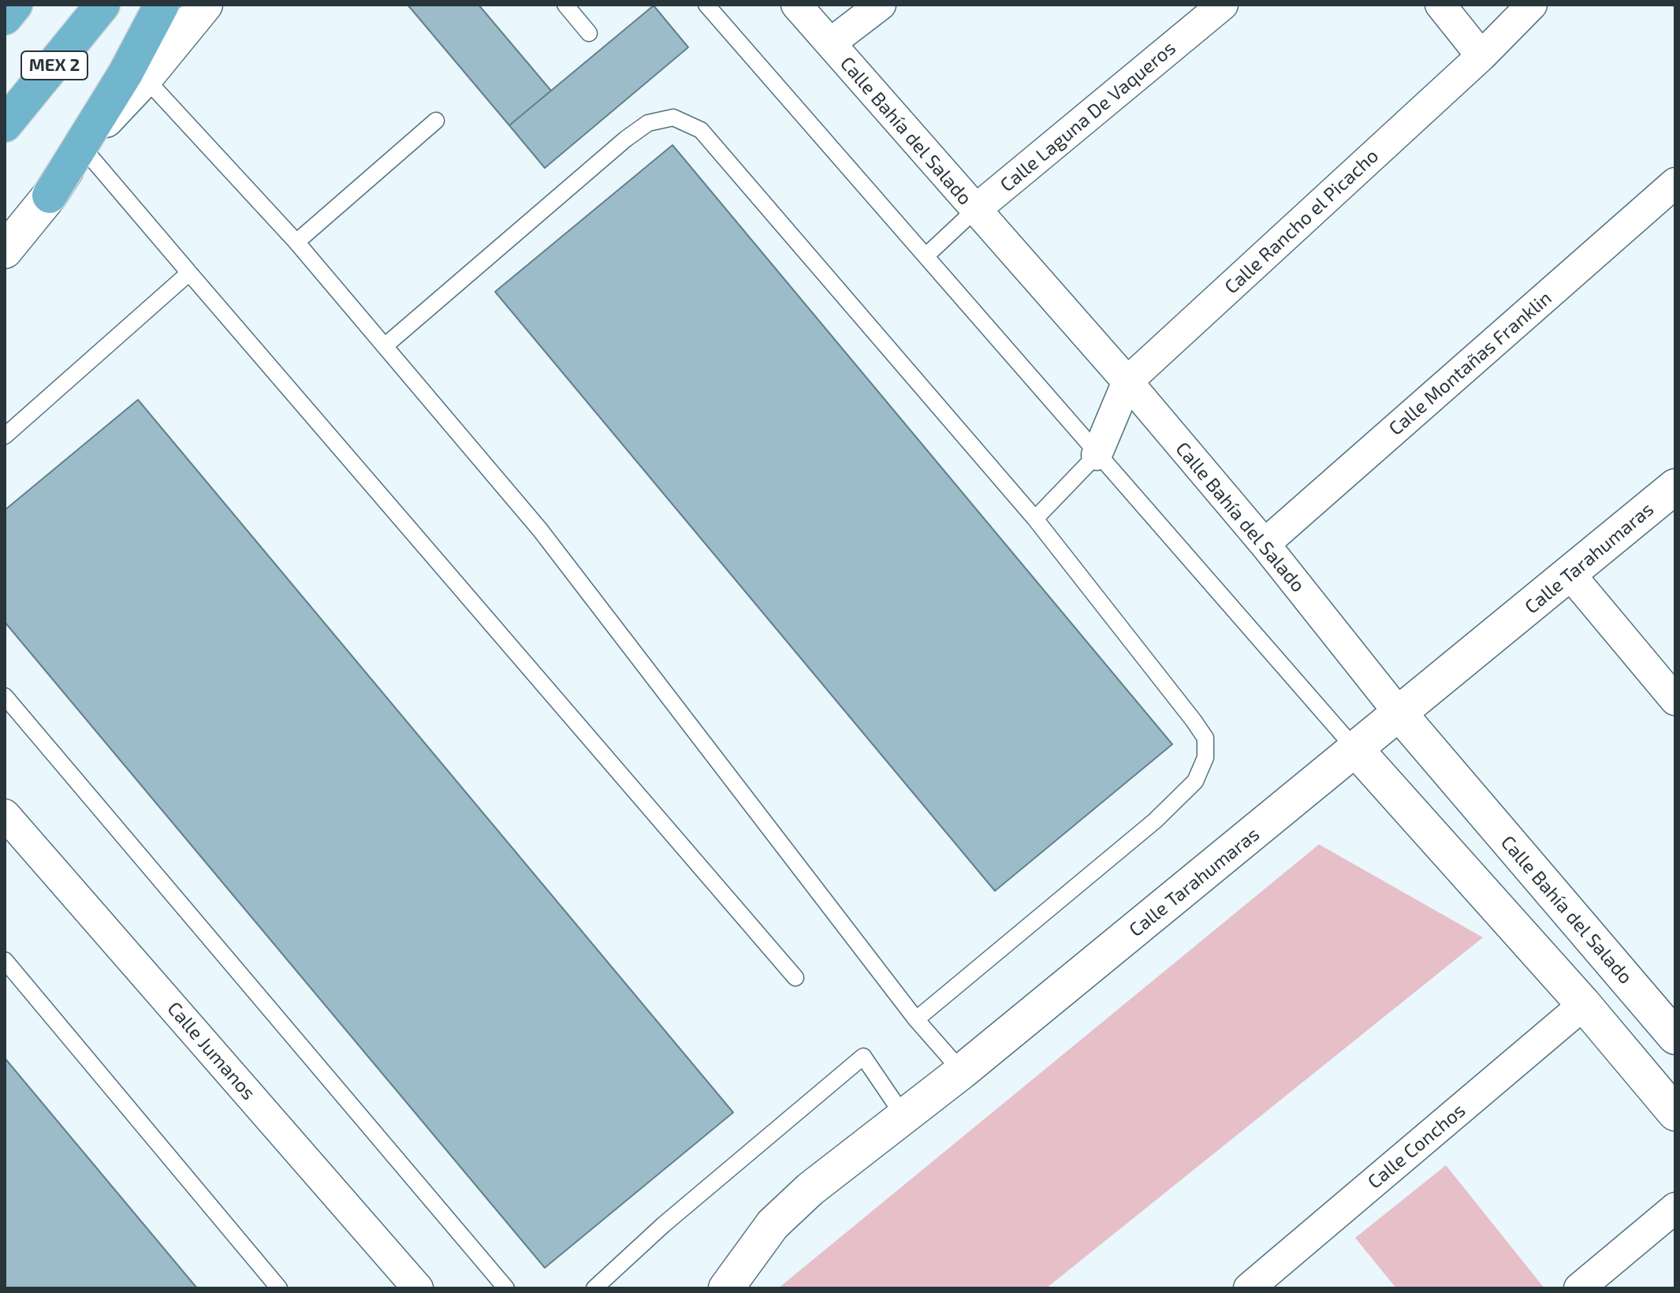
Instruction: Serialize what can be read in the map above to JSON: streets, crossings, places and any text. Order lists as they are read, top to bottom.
{
  "streets": {
    "highway": ["MEX 2"],
    "street": [
      "Calle Laguna De Vaqueros",
      "Calle Bahía del Salado",
      "Calle Rancho el Picacho",
      "Calle Montañas Franklin",
      "Calle Tarahumaras",
      "Calle Jumanos",
      "Calle Conchos"
    ]
  },
  "crossings": [
    ["Calle Laguna De Vaqueros", "Calle Bahía del Salado"],
    ["Calle Bahía del Salado", "Calle Rancho el Picacho"],
    ["Calle Bahía del Salado", "Calle Montañas Franklin"],
    ["Calle Bahía del Salado", "Calle Tarahumaras"]
  ]
}
